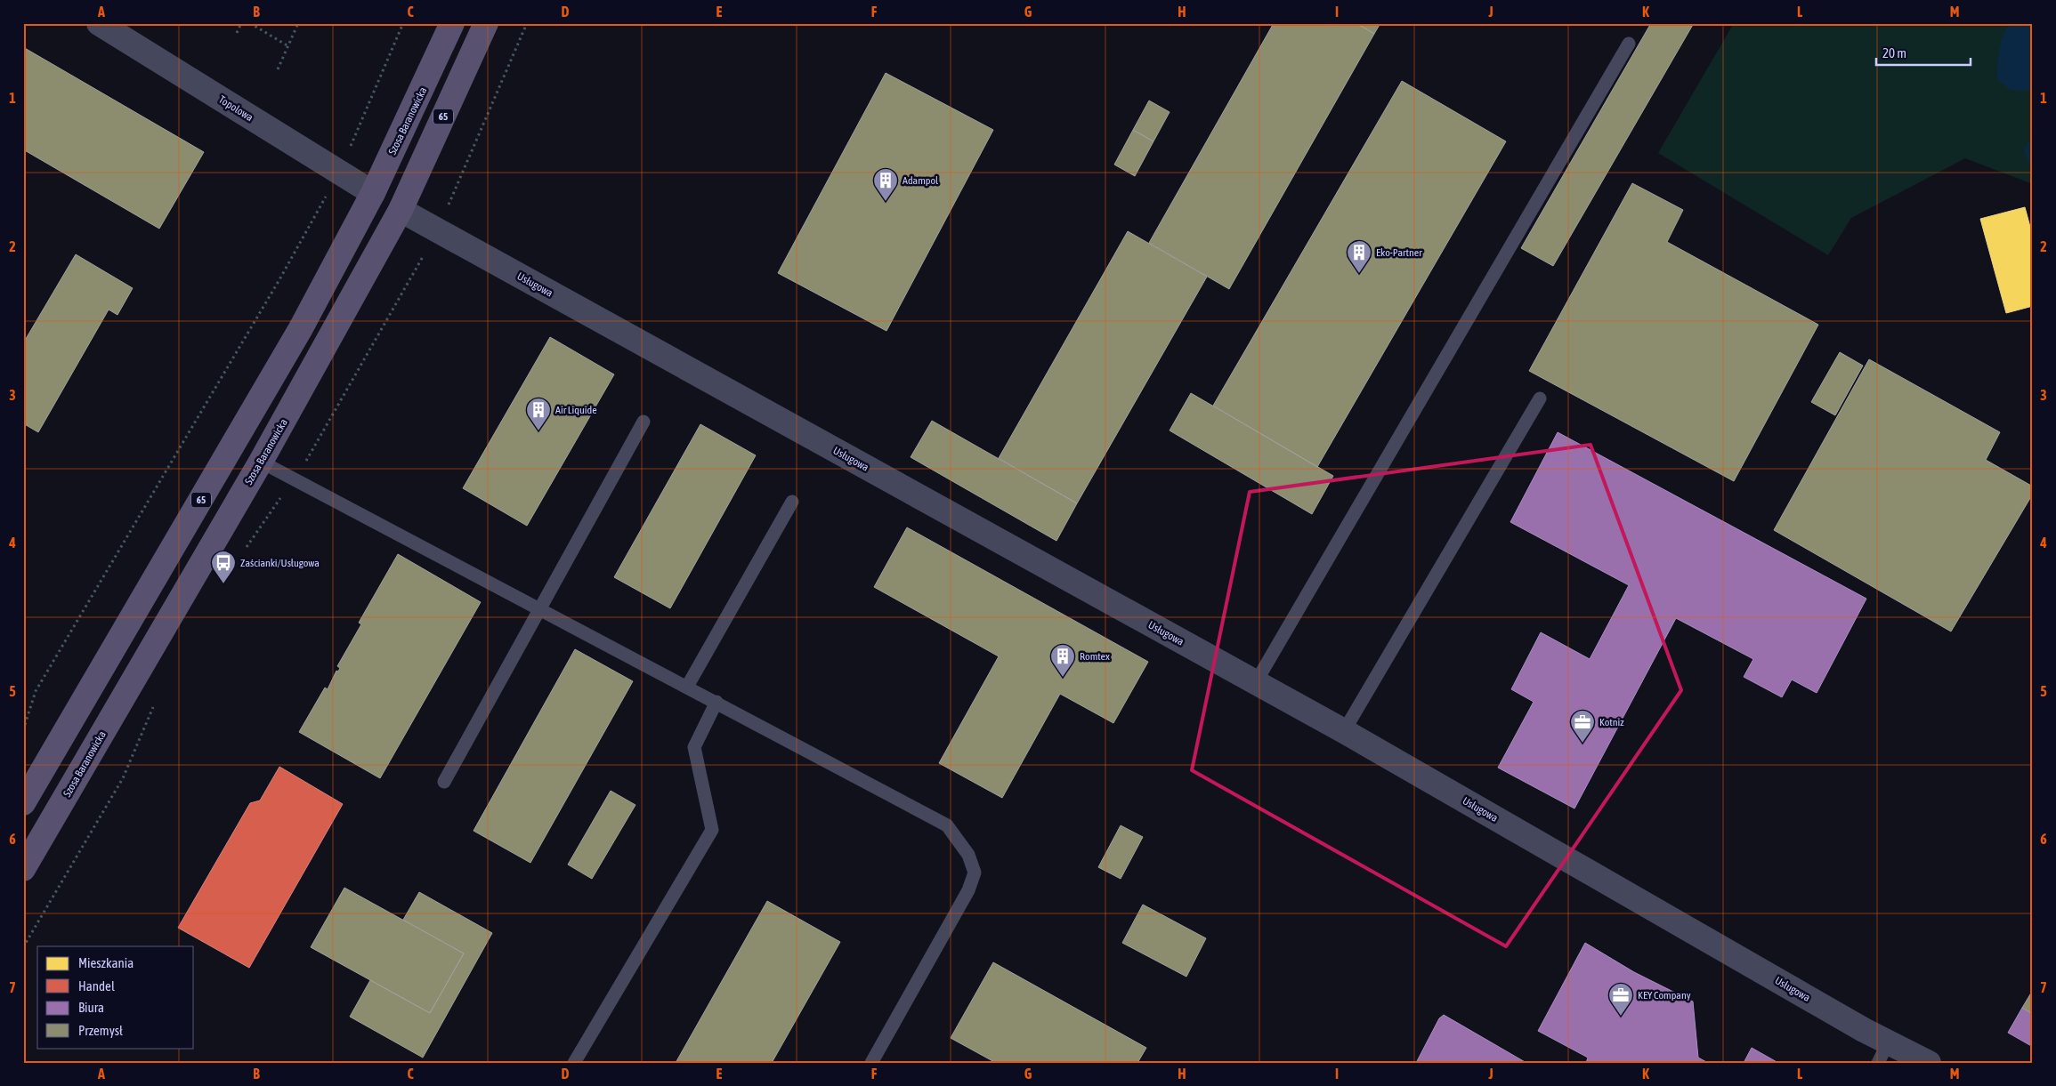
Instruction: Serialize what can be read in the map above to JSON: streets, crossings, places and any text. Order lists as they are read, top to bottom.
{
  "streets": {
    "main road": ["65", "Szosa Baranowicka"],
    "street": ["Topolowa", "Usługowa"]
  },
  "crossings": [
    ["Topolowa", "Szosa Baranowicka"],
    ["Topolowa", "Usługowa"],
    ["Szosa Baranowicka", "Usługowa"]
  ],
  "places": {
    "building": [
      "Adampol",
      "Eko-Partner",
      "Air Liquide",
      "Romtex"
    ],
    "bus stop": ["Zaścianki/Usługowa"],
    "office": ["Kotniz", "KEY Company"]
  },
  "legend": [
    "Mieszkania",
    "Handel",
    "Biura",
    "Przemysł"
  ],
  "scale_bar": "20 m",
  "grid": {
    "columns": [
      "A",
      "B",
      "C",
      "D",
      "E",
      "F",
      "G",
      "H",
      "I",
      "J",
      "K",
      "L",
      "M"
    ],
    "rows": [
      "1",
      "2",
      "3",
      "4",
      "5",
      "6",
      "7"
    ]
  }
}
